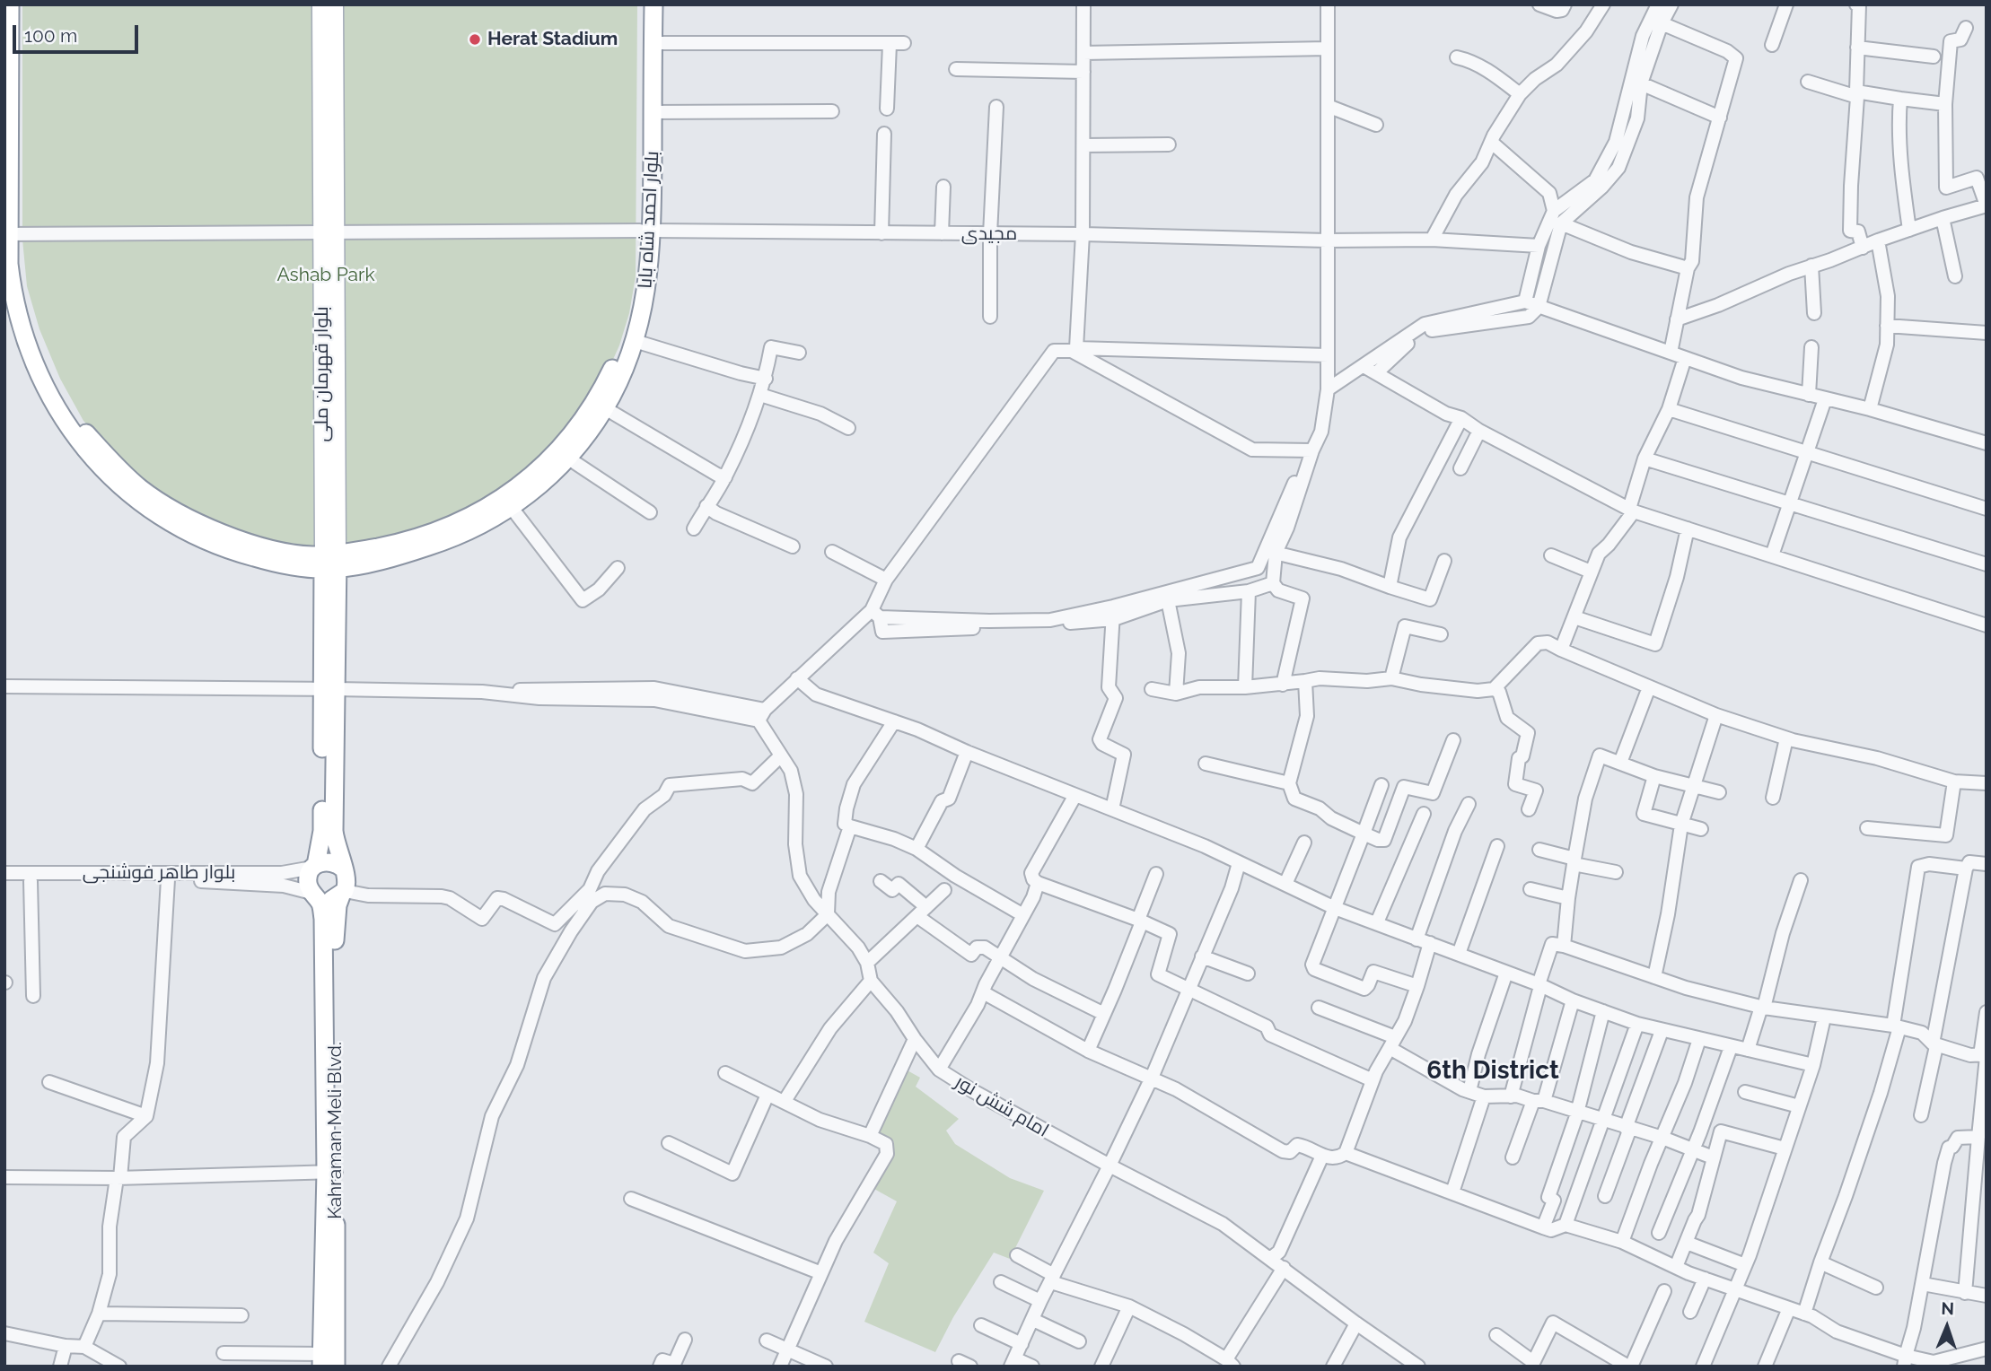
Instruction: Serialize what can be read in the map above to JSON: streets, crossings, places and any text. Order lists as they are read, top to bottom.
{
  "streets": {
    "highway": ["بلوار احمد شاه بابا", "Kahraman Meli Blvd."],
    "main road": ["بلوار قهرمان ملی"],
    "street": ["مجیدی", "بلوار طاهر فوشنجی", "امام شش نور"]
  },
  "crossings": [
    ["بلوار احمد شاه بابا", "مجیدی"],
    ["بلوار احمد شاه بابا", "بلوار قهرمان ملی"],
    ["مجیدی", "بلوار قهرمان ملی"],
    ["بلوار طاهر فوشنجی", "Kahraman Meli Blvd."]
  ],
  "districts": ["6th District"],
  "parks": ["Ashab Park"],
  "places": ["Herat Stadium"],
  "scale_bar": "100 m",
  "north": "top"
}
